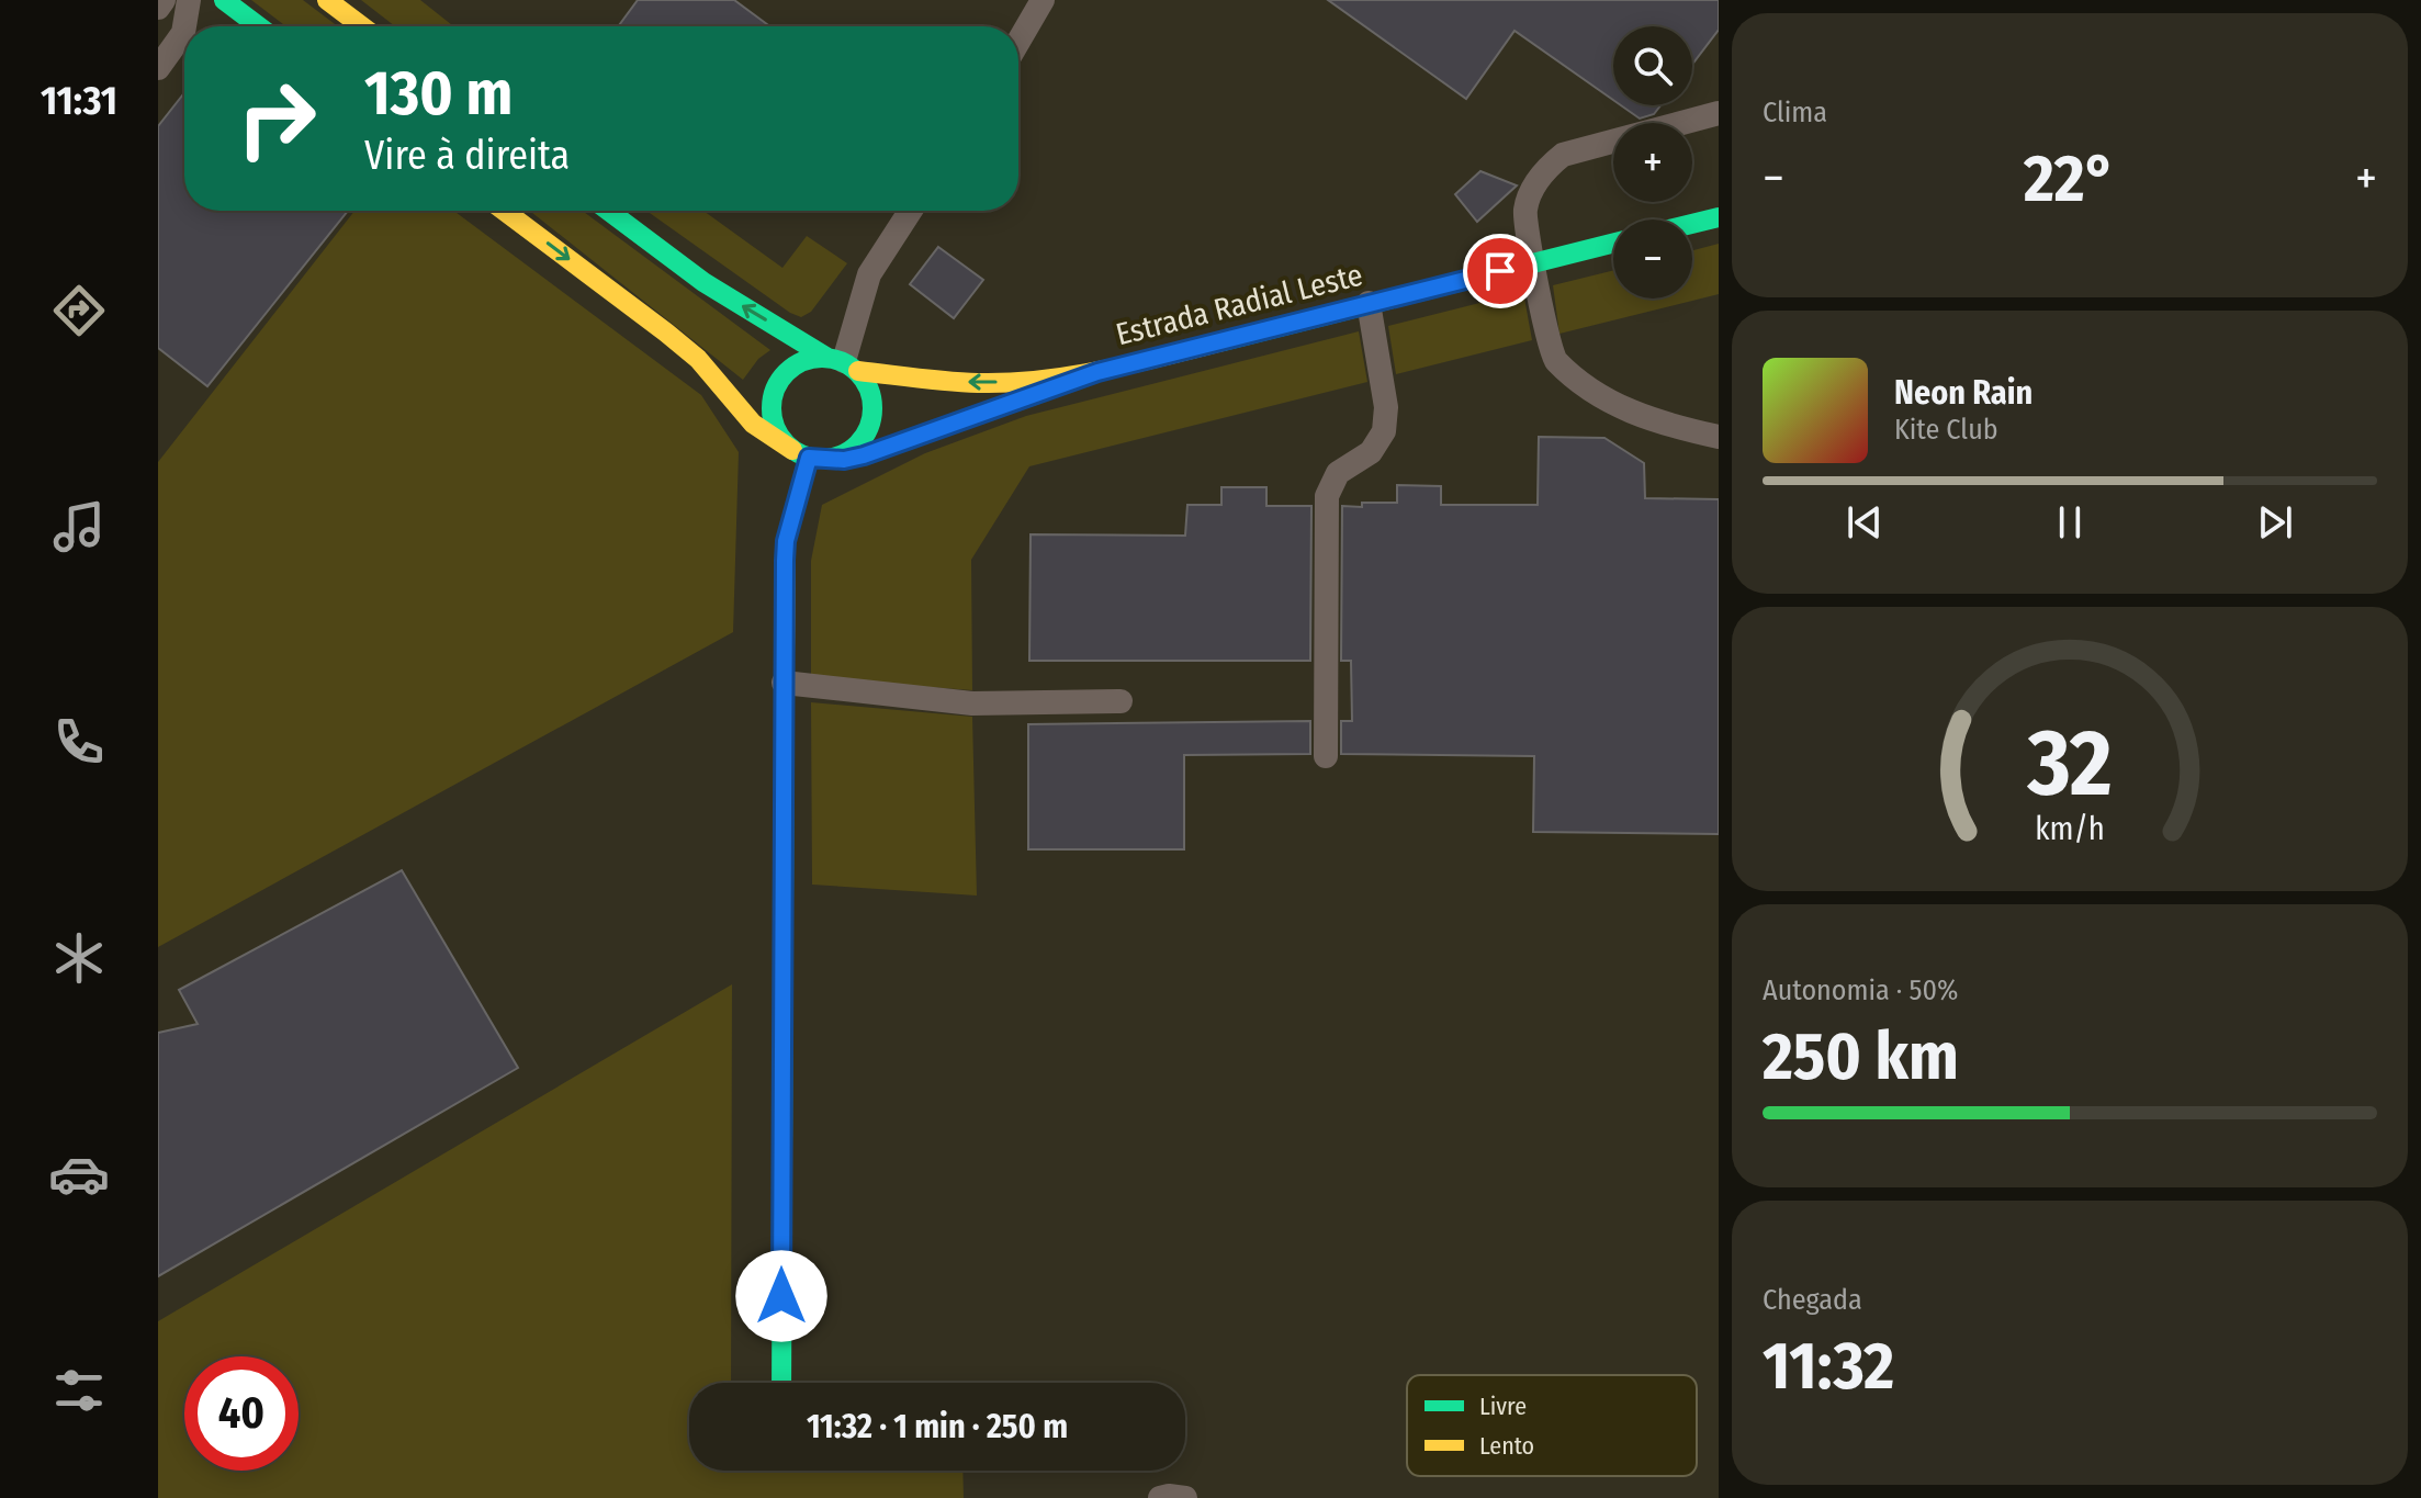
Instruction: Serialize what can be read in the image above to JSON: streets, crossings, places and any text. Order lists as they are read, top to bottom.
{
  "streets": {
    "street": ["Estrada Radial Leste"]
  },
  "legend": ["Livre", "Lento"],
  "page": {
    "tabs": "11:31",
    "tile": [
      "Clima",
      ["Autonomia · 50%", "250 km"],
      ["Chegada", "11:32"]
    ],
    "map_buttons": ["+", "−"],
    "turn": ["130 m", "Vire à direita"],
    "heat": ["−", "22°", "+"],
    "song": ["Neon Rain", "Kite Club"],
    "limit": "40",
    "trip": "11:32 · 1 min · 250 m",
    "gauge": ["32", "km/h"]
  }
}
